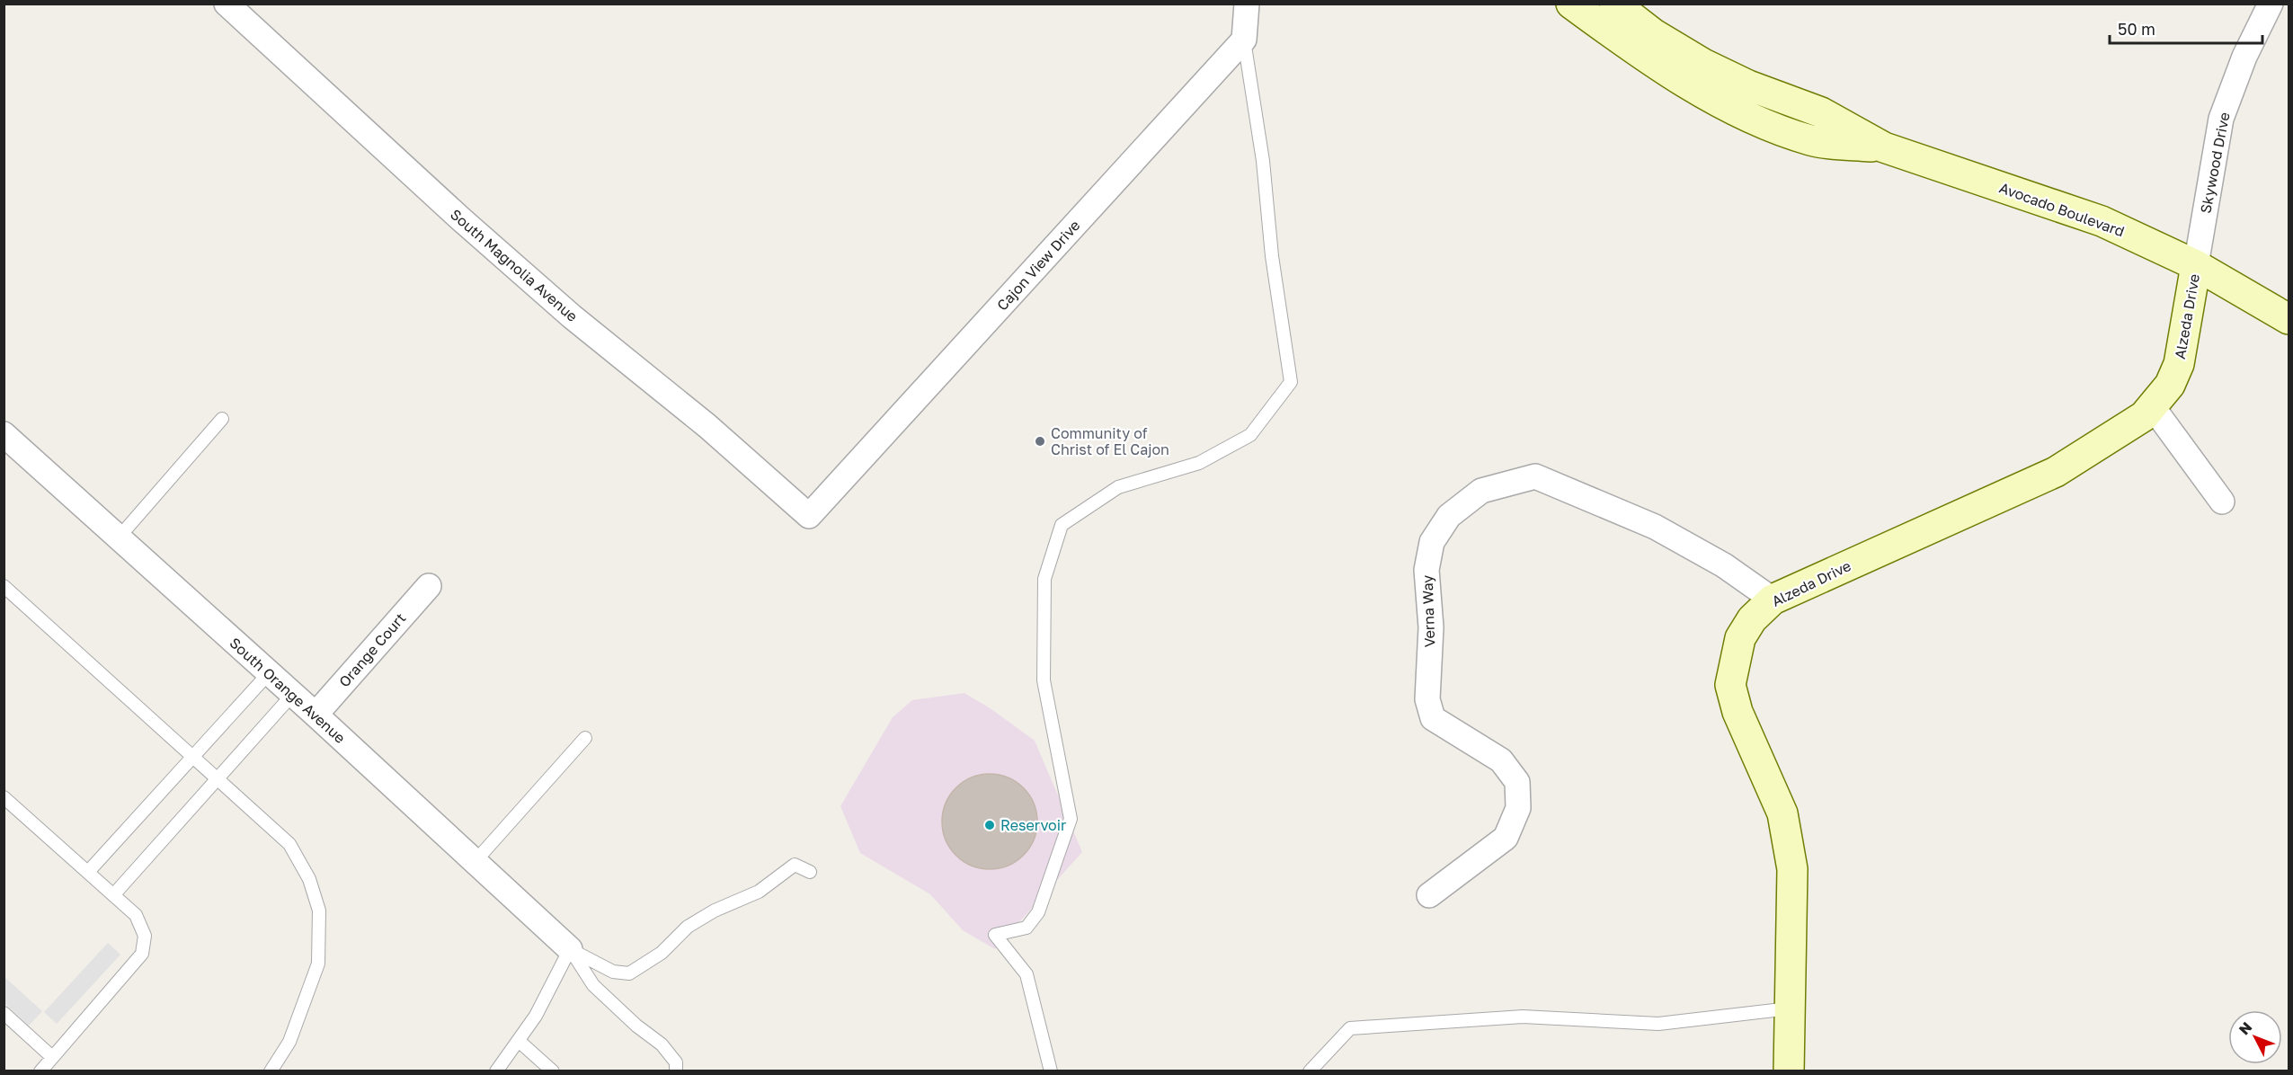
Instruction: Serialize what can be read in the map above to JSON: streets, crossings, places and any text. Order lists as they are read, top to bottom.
{
  "streets": {
    "main road": ["Avocado Boulevard", "Alzeda Drive"],
    "street": [
      "Skywood Drive",
      "South Magnolia Avenue",
      "Cajon View Drive",
      "Verna Way",
      "Orange Court",
      "South Orange Avenue"
    ]
  },
  "crossings": [
    ["Skywood Drive", "Avocado Boulevard"],
    ["Skywood Drive", "Alzeda Drive"],
    ["Avocado Boulevard", "Alzeda Drive"],
    ["South Magnolia Avenue", "Cajon View Drive"],
    ["Alzeda Drive", "Verna Way"],
    ["Orange Court", "South Orange Avenue"]
  ],
  "places": ["Community of Christ of El Cajon", "Reservoir"],
  "scale_bar": "50 m",
  "north": "top left"
}
